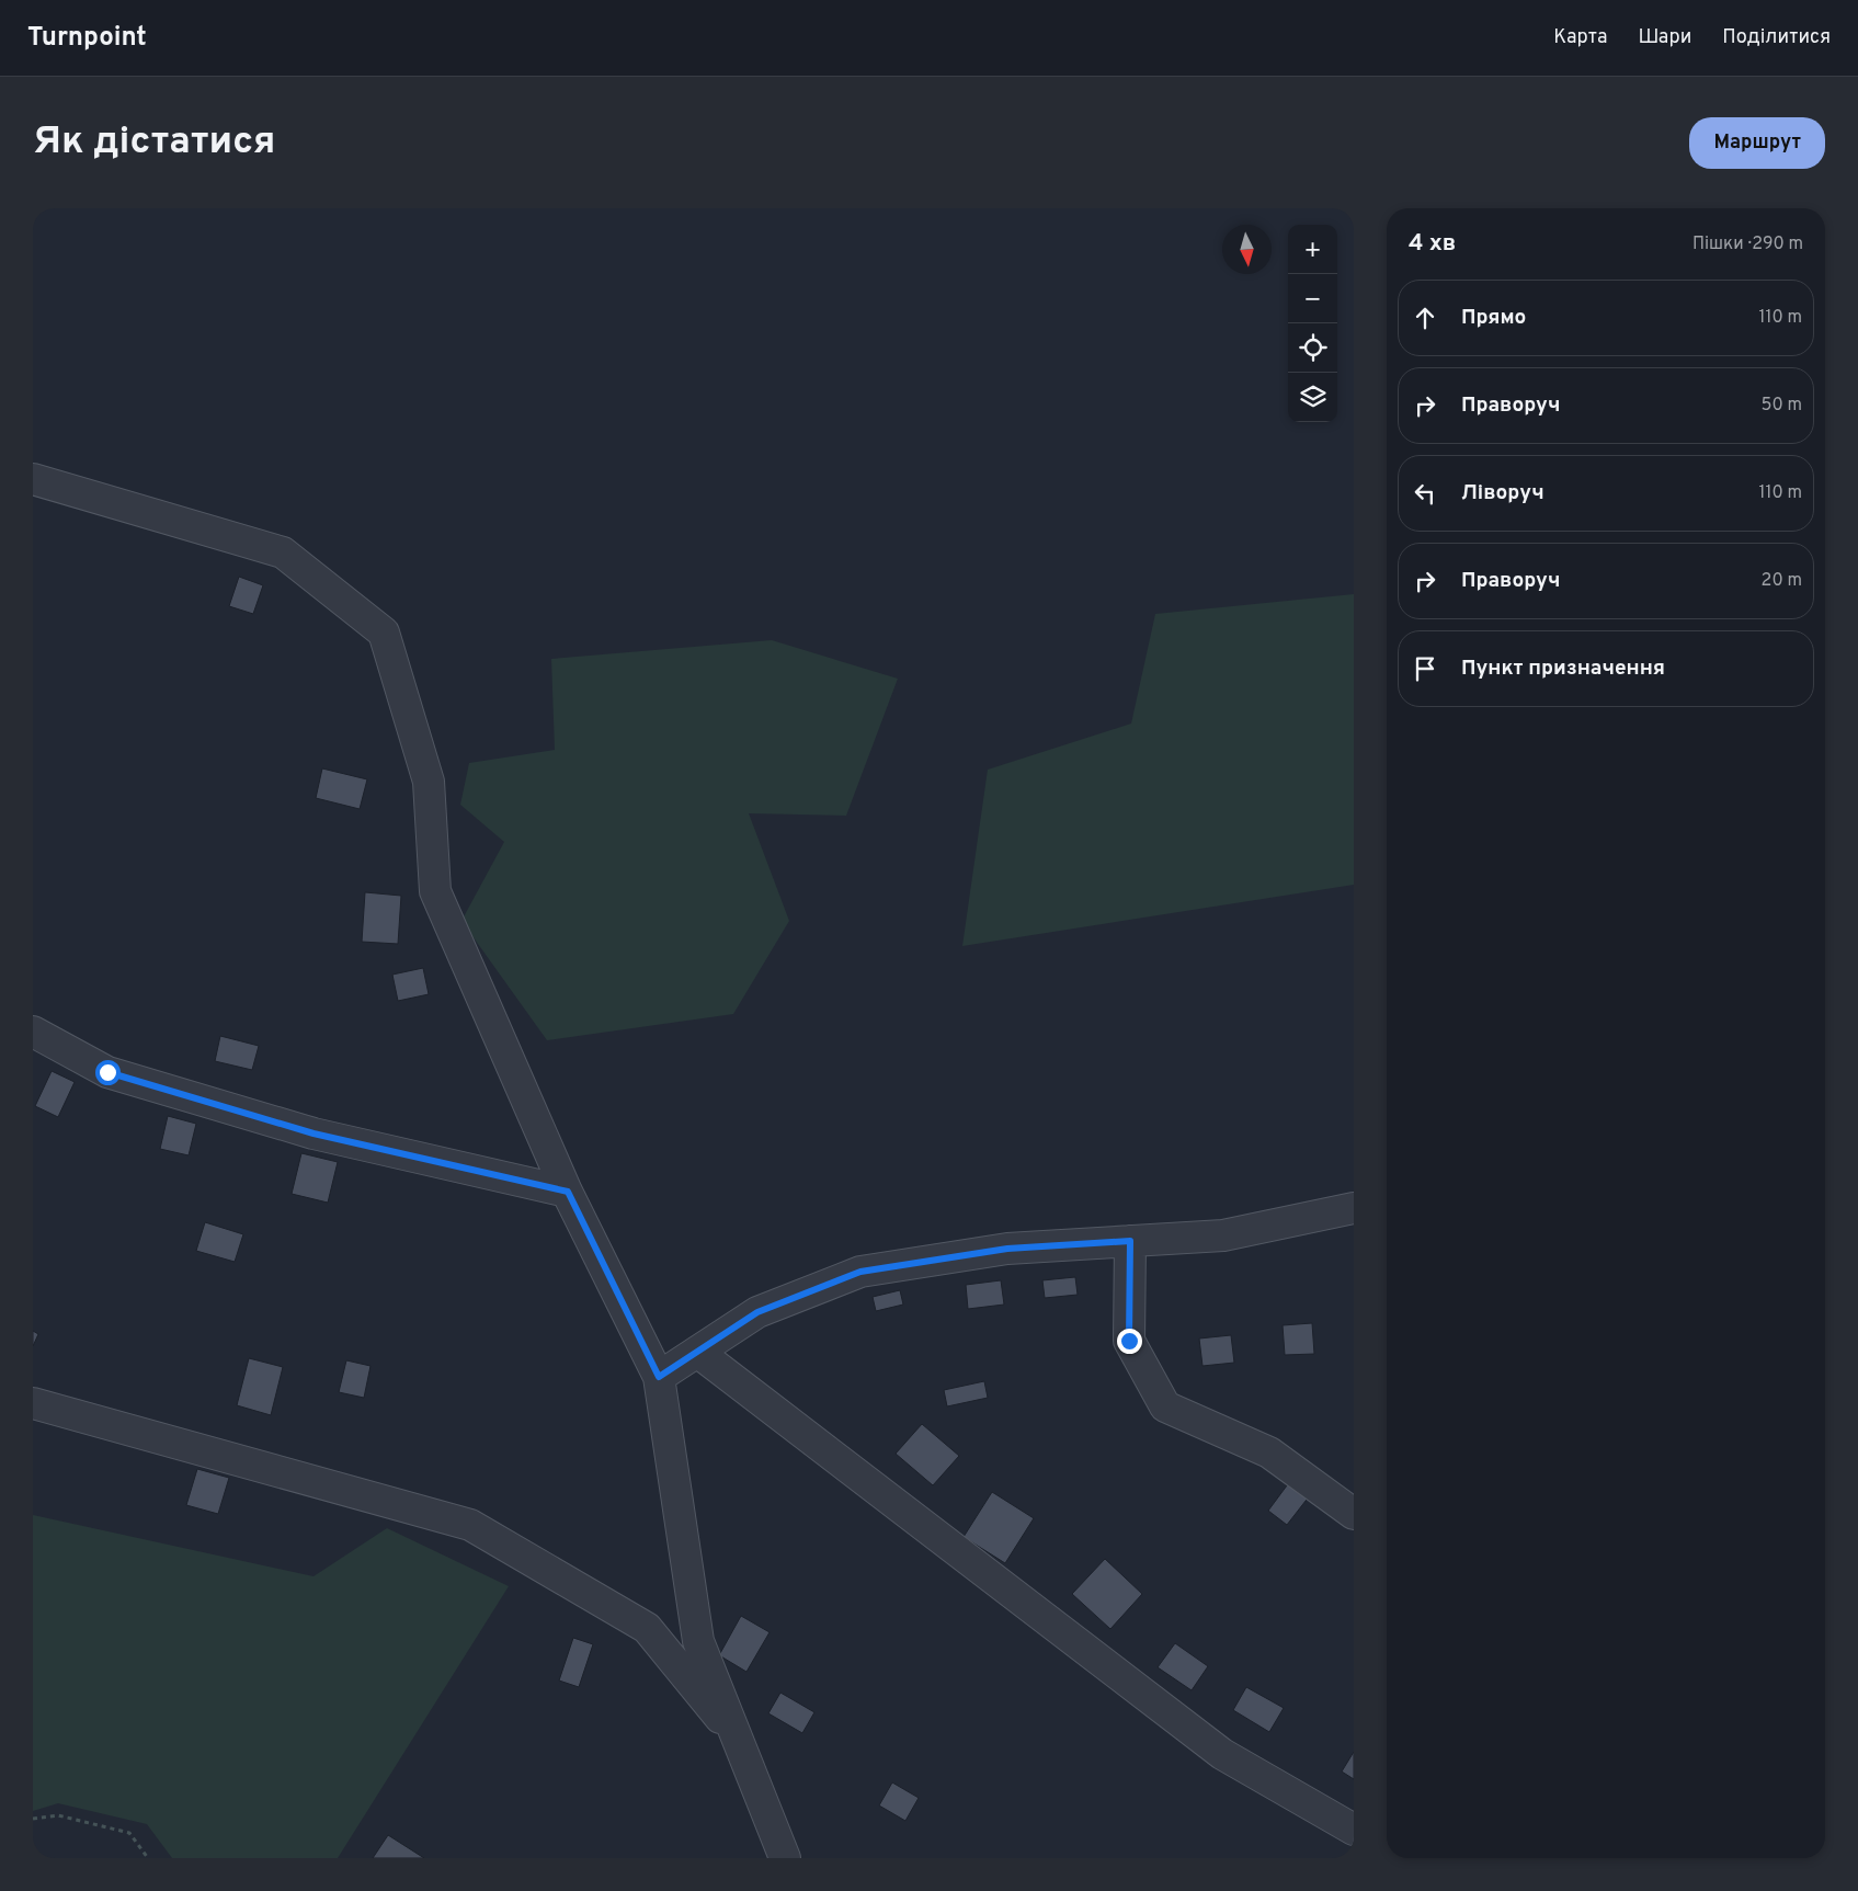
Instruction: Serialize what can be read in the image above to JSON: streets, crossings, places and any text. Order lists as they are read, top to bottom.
{
  "north": "bottom",
  "page": {
    "header": "Turnpoint",
    "nav": ["Карта", "Шари", "Поділитися"],
    "buttons": "Маршрут",
    "title": "Як дістатися",
    "heading": ["4 хв", "Пішки · 290 m"],
    "map_buttons": ["+", "−"],
    "list": [
      ["Прямо", "110 m"],
      ["Праворуч", "50 m"],
      ["Ліворуч", "110 m"],
      ["Праворуч", "20 m"],
      "Пункт призначення"
    ]
  }
}
